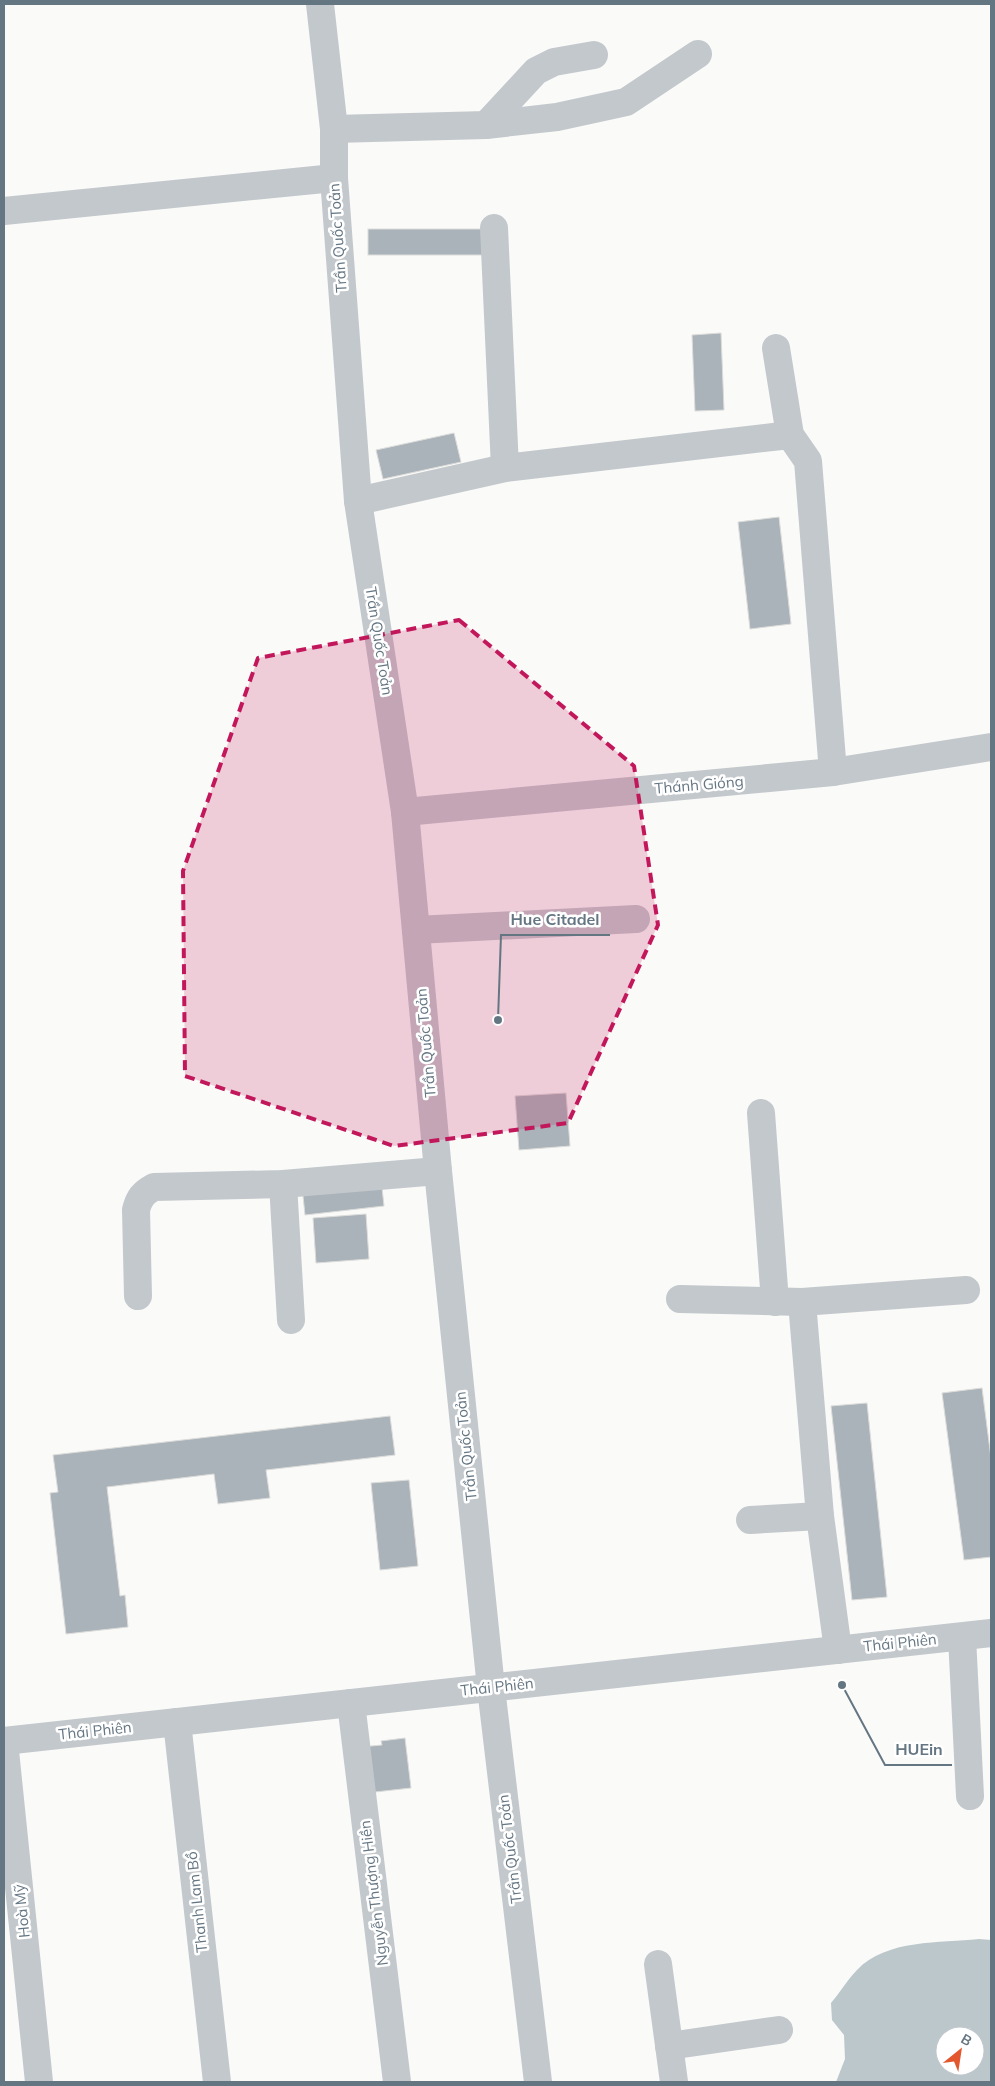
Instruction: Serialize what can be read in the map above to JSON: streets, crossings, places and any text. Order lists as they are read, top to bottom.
{
  "streets": {
    "street": [
      "Trần Quốc Toản",
      "Thánh Gióng",
      "Thái Phiên",
      "Nguyễn Thượng Hiền",
      "Thanh Lam Bồ",
      "Hoà Mỹ"
    ]
  },
  "crossings": [
    ["Trần Quốc Toản", "Thánh Gióng"],
    ["Trần Quốc Toản", "Thái Phiên"],
    ["Thái Phiên", "Nguyễn Thượng Hiền"],
    ["Thái Phiên", "Thanh Lam Bồ"],
    ["Thái Phiên", "Hoà Mỹ"]
  ],
  "places": ["Hue Citadel", "HUEin"],
  "north": "top right"
}
